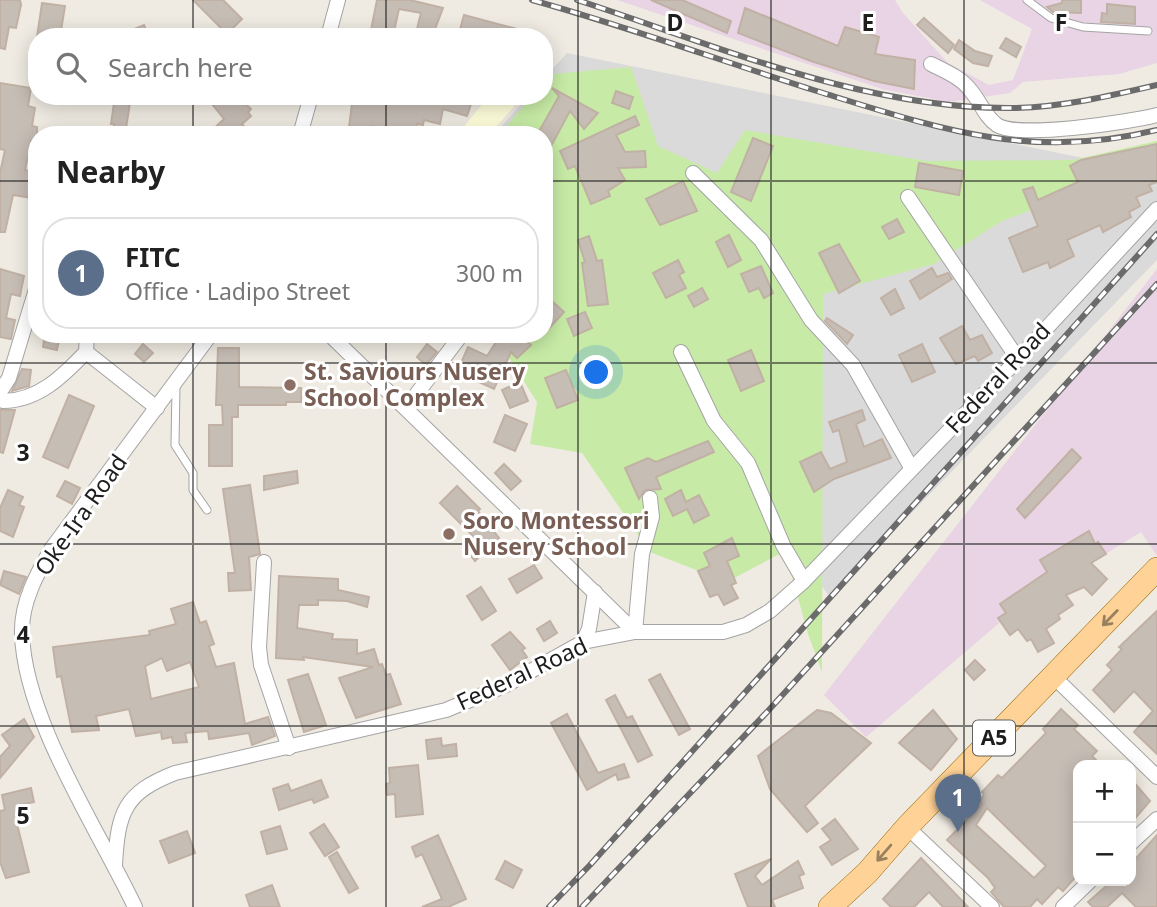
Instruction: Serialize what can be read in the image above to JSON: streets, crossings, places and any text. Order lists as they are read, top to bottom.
{
  "streets": {
    "main road": ["A5"],
    "street": ["Federal Road", "Oke-Ira Road"]
  },
  "crossings": [
    ["Federal Road", "Oke-Ira Road"]
  ],
  "places": ["St. Saviours Nusery School Complex", "Soro Montessori Nusery School"],
  "page": {
    "search": "Search here",
    "heading": "Nearby",
    "list": [
      {
        "mark": "1",
        "name": "FITC",
        "note": "Office · Ladipo Street",
        "value": "300 m"
      }
    ],
    "map_buttons": ["+", "−"],
    "pins": "1"
  },
  "grid": {
    "columns": ["D", "E", "F"],
    "rows": ["3", "4", "5"]
  }
}
